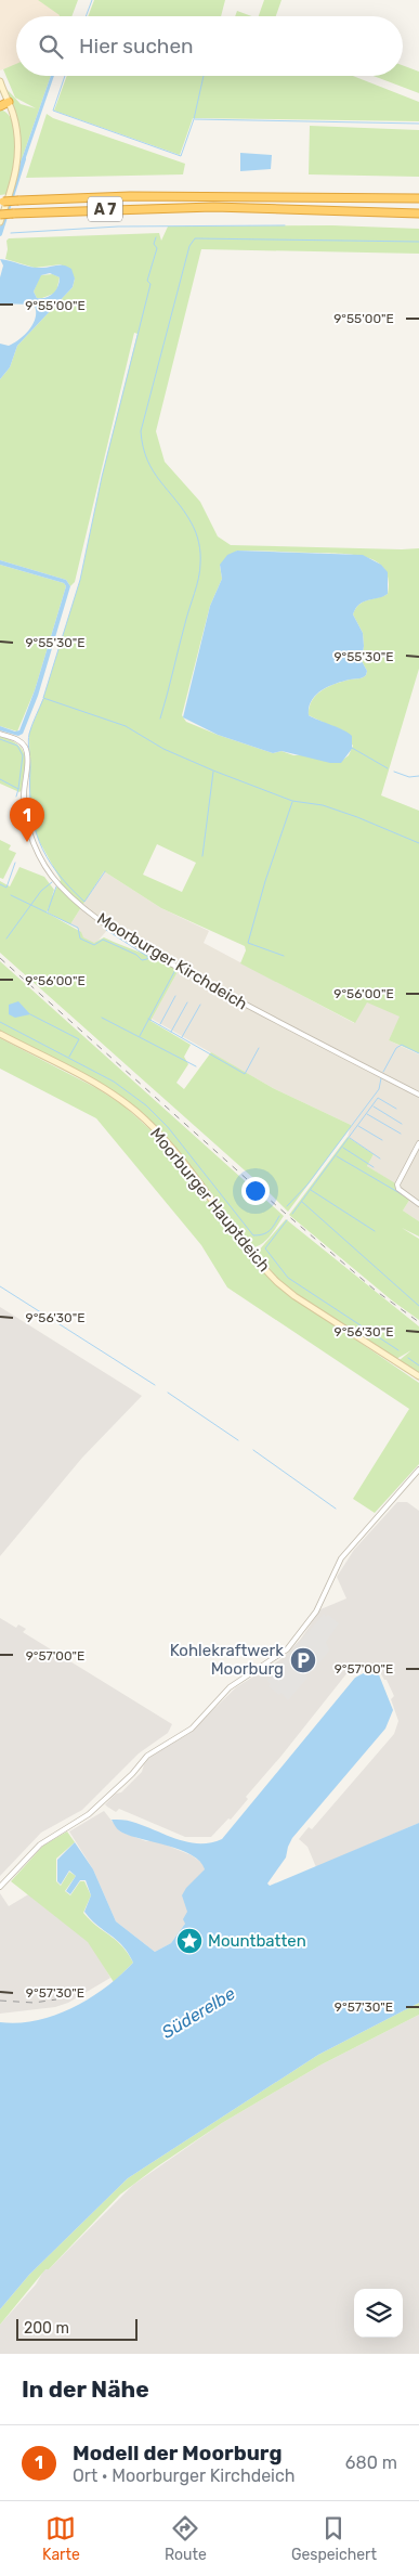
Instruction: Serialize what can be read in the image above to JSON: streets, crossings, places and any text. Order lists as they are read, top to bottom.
{
  "streets": {
    "highway": ["A 7"],
    "main road": ["Moorburger Hauptdeich"],
    "street": ["Moorburger Kirchdeich"]
  },
  "water": ["Süderelbe"],
  "places": {
    "parking": ["Kohlekraftwerk Moorburg"],
    "place": ["Mountbatten"]
  },
  "scale_bar": "200 m",
  "page": {
    "search": "Hier suchen",
    "pins": "1",
    "scale": "200 m",
    "heading": "In der Nähe",
    "list": [
      {
        "mark": "1",
        "name": "Modell der Moorburg",
        "note": "Ort · Moorburger Kirchdeich",
        "value": "680 m"
      }
    ],
    "nav": ["Karte", "Route", "Gespeichert"]
  },
  "coordinates": [
    "9°55'00\"E",
    "9°55'30\"E",
    "9°56'00\"E",
    "9°56'30\"E",
    "9°57'00\"E",
    "9°57'30\"E"
  ]
}
